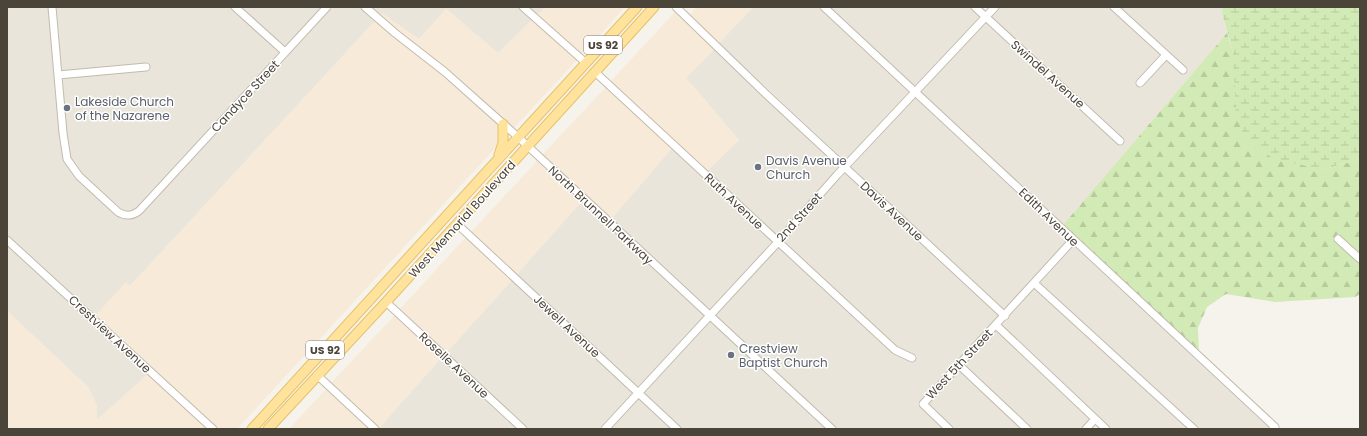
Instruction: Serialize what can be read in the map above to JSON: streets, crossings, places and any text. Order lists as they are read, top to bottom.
{
  "streets": {
    "main road": ["US 92", "West Memorial Boulevard"],
    "street": [
      "Swindel Avenue",
      "Candyce Street",
      "Ruth Avenue",
      "Davis Avenue",
      "North Brunnell Parkway",
      "2nd Street",
      "Edith Avenue",
      "Jewell Avenue",
      "Crestview Avenue",
      "West 5th Street",
      "Roselle Avenue"
    ]
  },
  "crossings": [
    ["Swindel Avenue", "2nd Street"],
    ["Ruth Avenue", "2nd Street"],
    ["Ruth Avenue", "West Memorial Boulevard"],
    ["Davis Avenue", "2nd Street"],
    ["Davis Avenue", "West 5th Street"],
    ["North Brunnell Parkway", "2nd Street"],
    ["North Brunnell Parkway", "West Memorial Boulevard"],
    ["2nd Street", "Edith Avenue"],
    ["2nd Street", "Jewell Avenue"],
    ["West Memorial Boulevard", "Jewell Avenue"],
    ["West Memorial Boulevard", "Roselle Avenue"]
  ],
  "places": ["Lakeside Church of the Nazarene", "Davis Avenue Church", "Crestview Baptist Church"]
}
